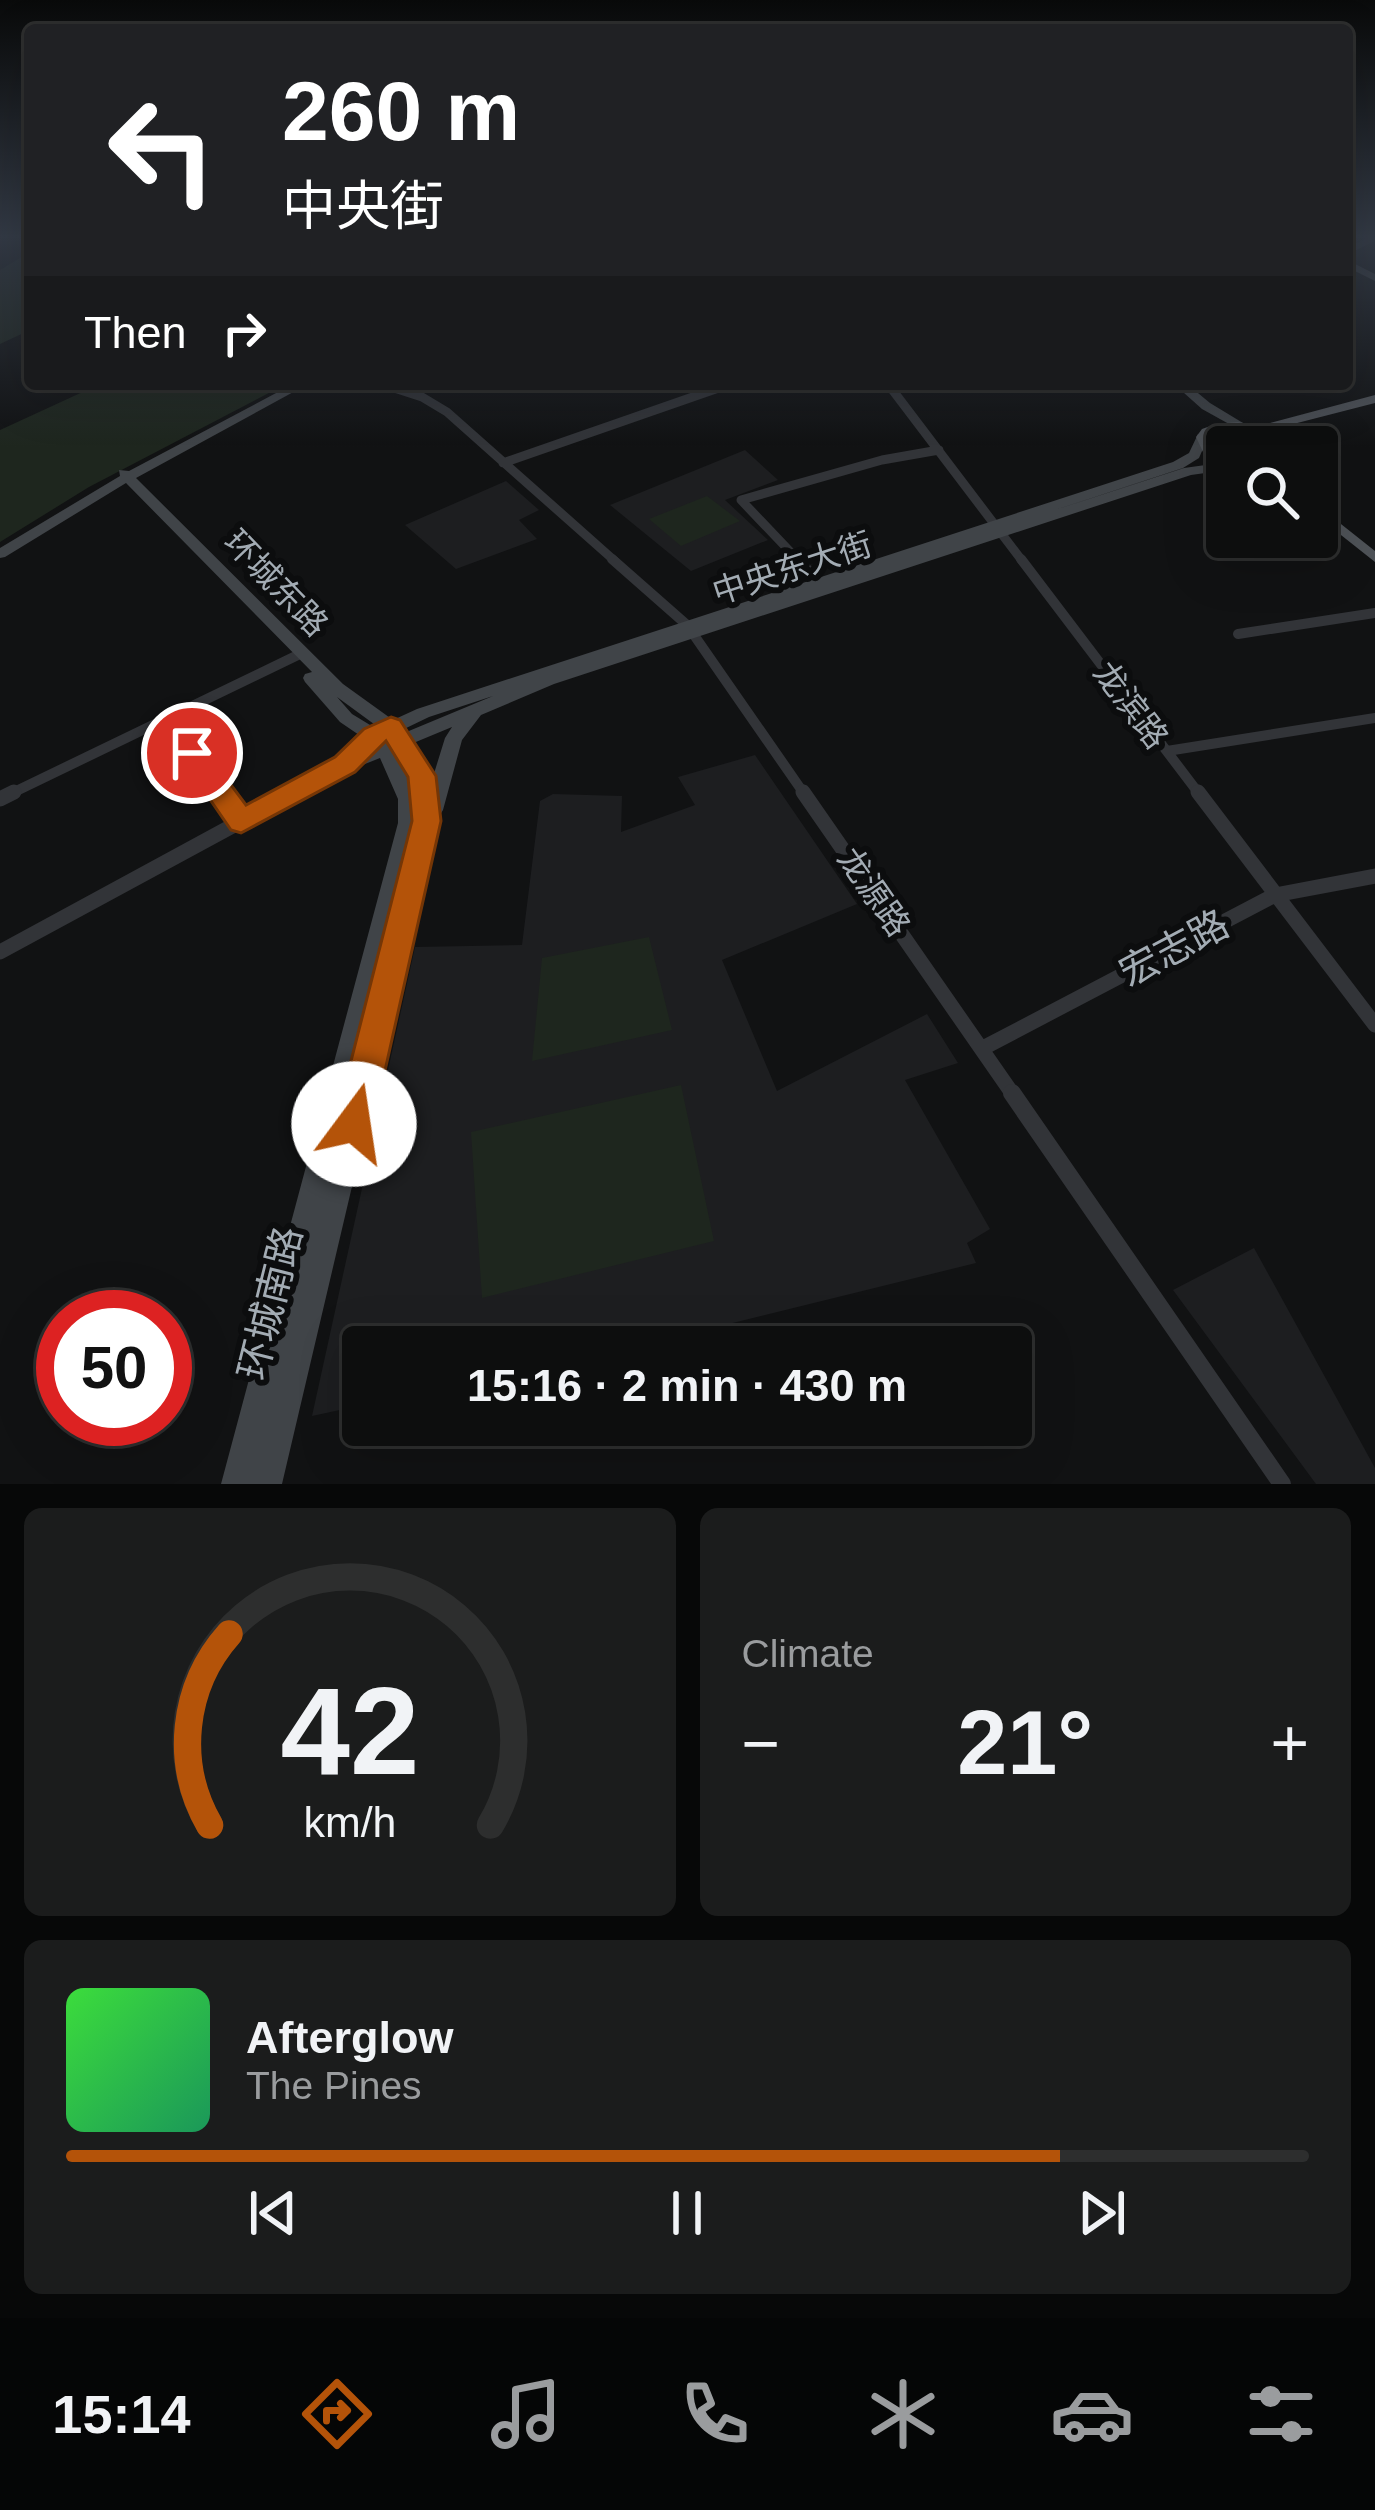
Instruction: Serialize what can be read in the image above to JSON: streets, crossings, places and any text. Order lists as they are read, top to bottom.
{
  "streets": {
    "main road": ["中央东大街", "环城东路", "环城南路"],
    "street": ["龙滨路", "龙源路", "宏志路"]
  },
  "crossings": [
    ["中央东大街", "环城东路"],
    ["中央东大街", "龙滨路"],
    ["中央东大街", "龙源路"],
    ["中央东大街", "环城南路"],
    ["环城东路", "环城南路"],
    ["龙滨路", "宏志路"],
    ["龙源路", "宏志路"]
  ],
  "page": {
    "turn": ["260 m", "中央街"],
    "then": "Then",
    "limit": "50",
    "trip": "15:16 · 2 min · 430 m",
    "tile": "Climate",
    "heat": ["−", "21°", "+"],
    "song": ["Afterglow", "The Pines"],
    "tabs": "15:14",
    "gauge": ["42", "km/h"]
  }
}
